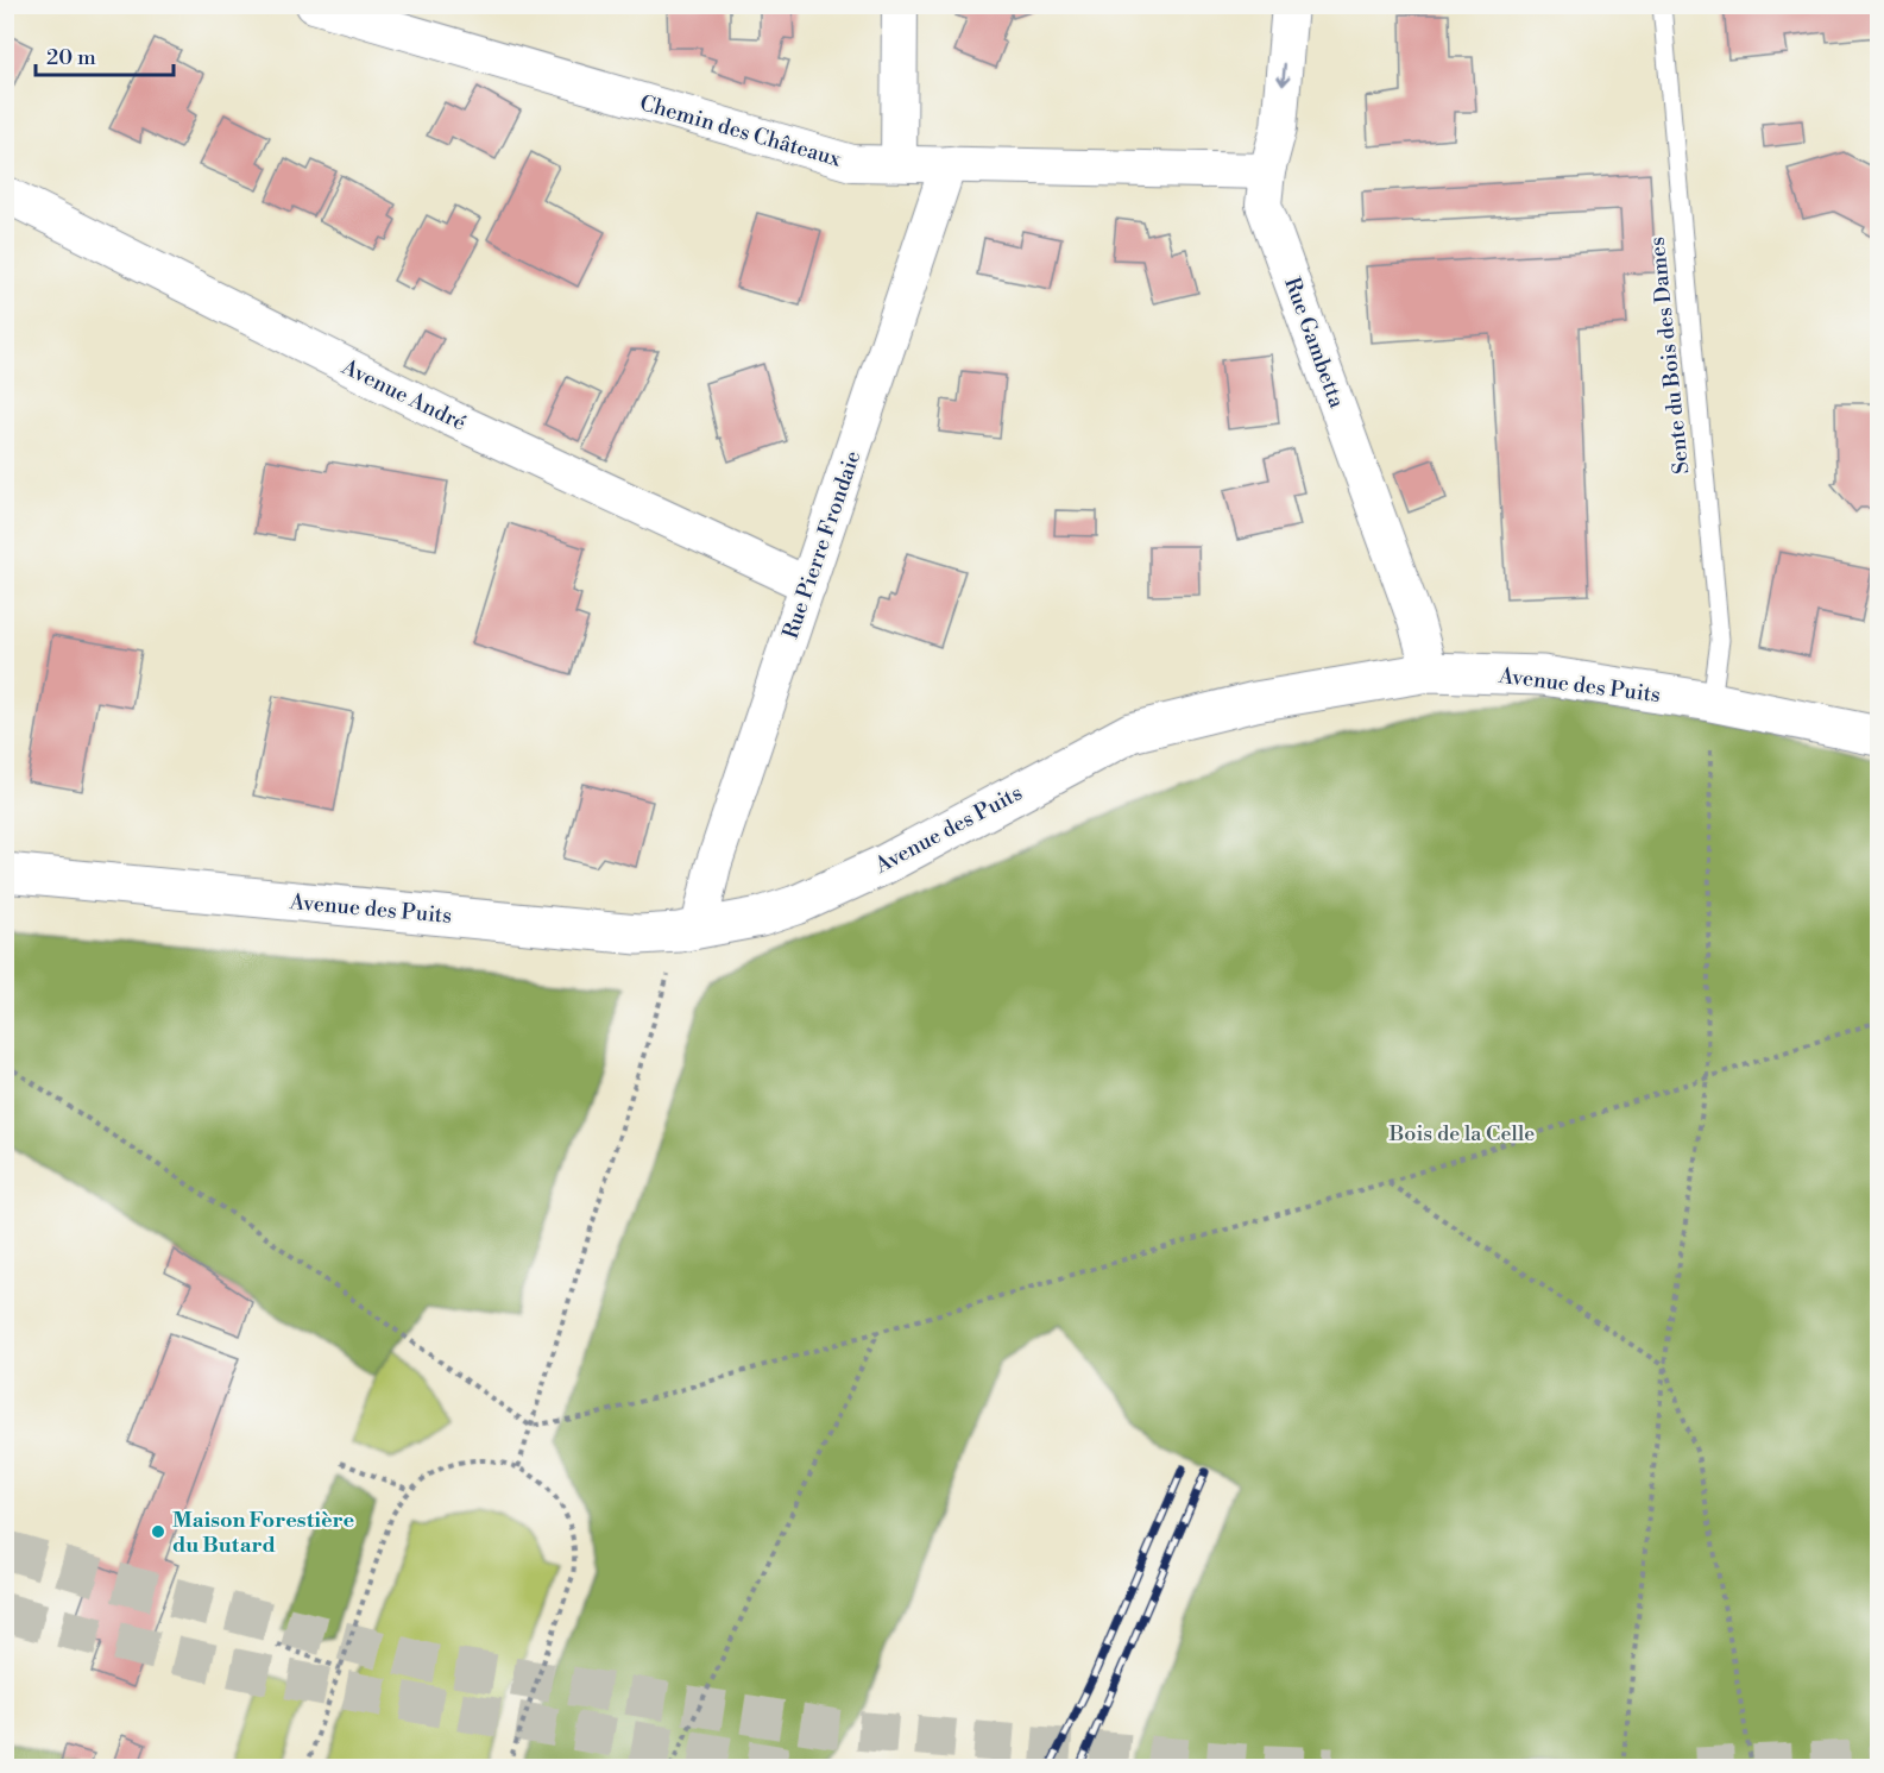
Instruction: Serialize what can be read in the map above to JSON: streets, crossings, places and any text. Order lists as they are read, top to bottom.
{
  "streets": {
    "street": [
      "Chemin des Châteaux",
      "Rue Gambetta",
      "Avenue André",
      "Rue Pierre Frondaie",
      "Avenue des Puits"
    ],
    "lane": ["Sente du Bois des Dames"]
  },
  "crossings": [
    ["Chemin des Châteaux", "Rue Gambetta"],
    ["Chemin des Châteaux", "Rue Pierre Frondaie"],
    ["Rue Gambetta", "Avenue des Puits"],
    ["Sente du Bois des Dames", "Avenue des Puits"],
    ["Avenue André", "Rue Pierre Frondaie"],
    ["Rue Pierre Frondaie", "Avenue des Puits"]
  ],
  "parks": ["Bois de la Celle"],
  "places": ["Maison Forestière du Butard"],
  "scale_bar": "20 m"
}
